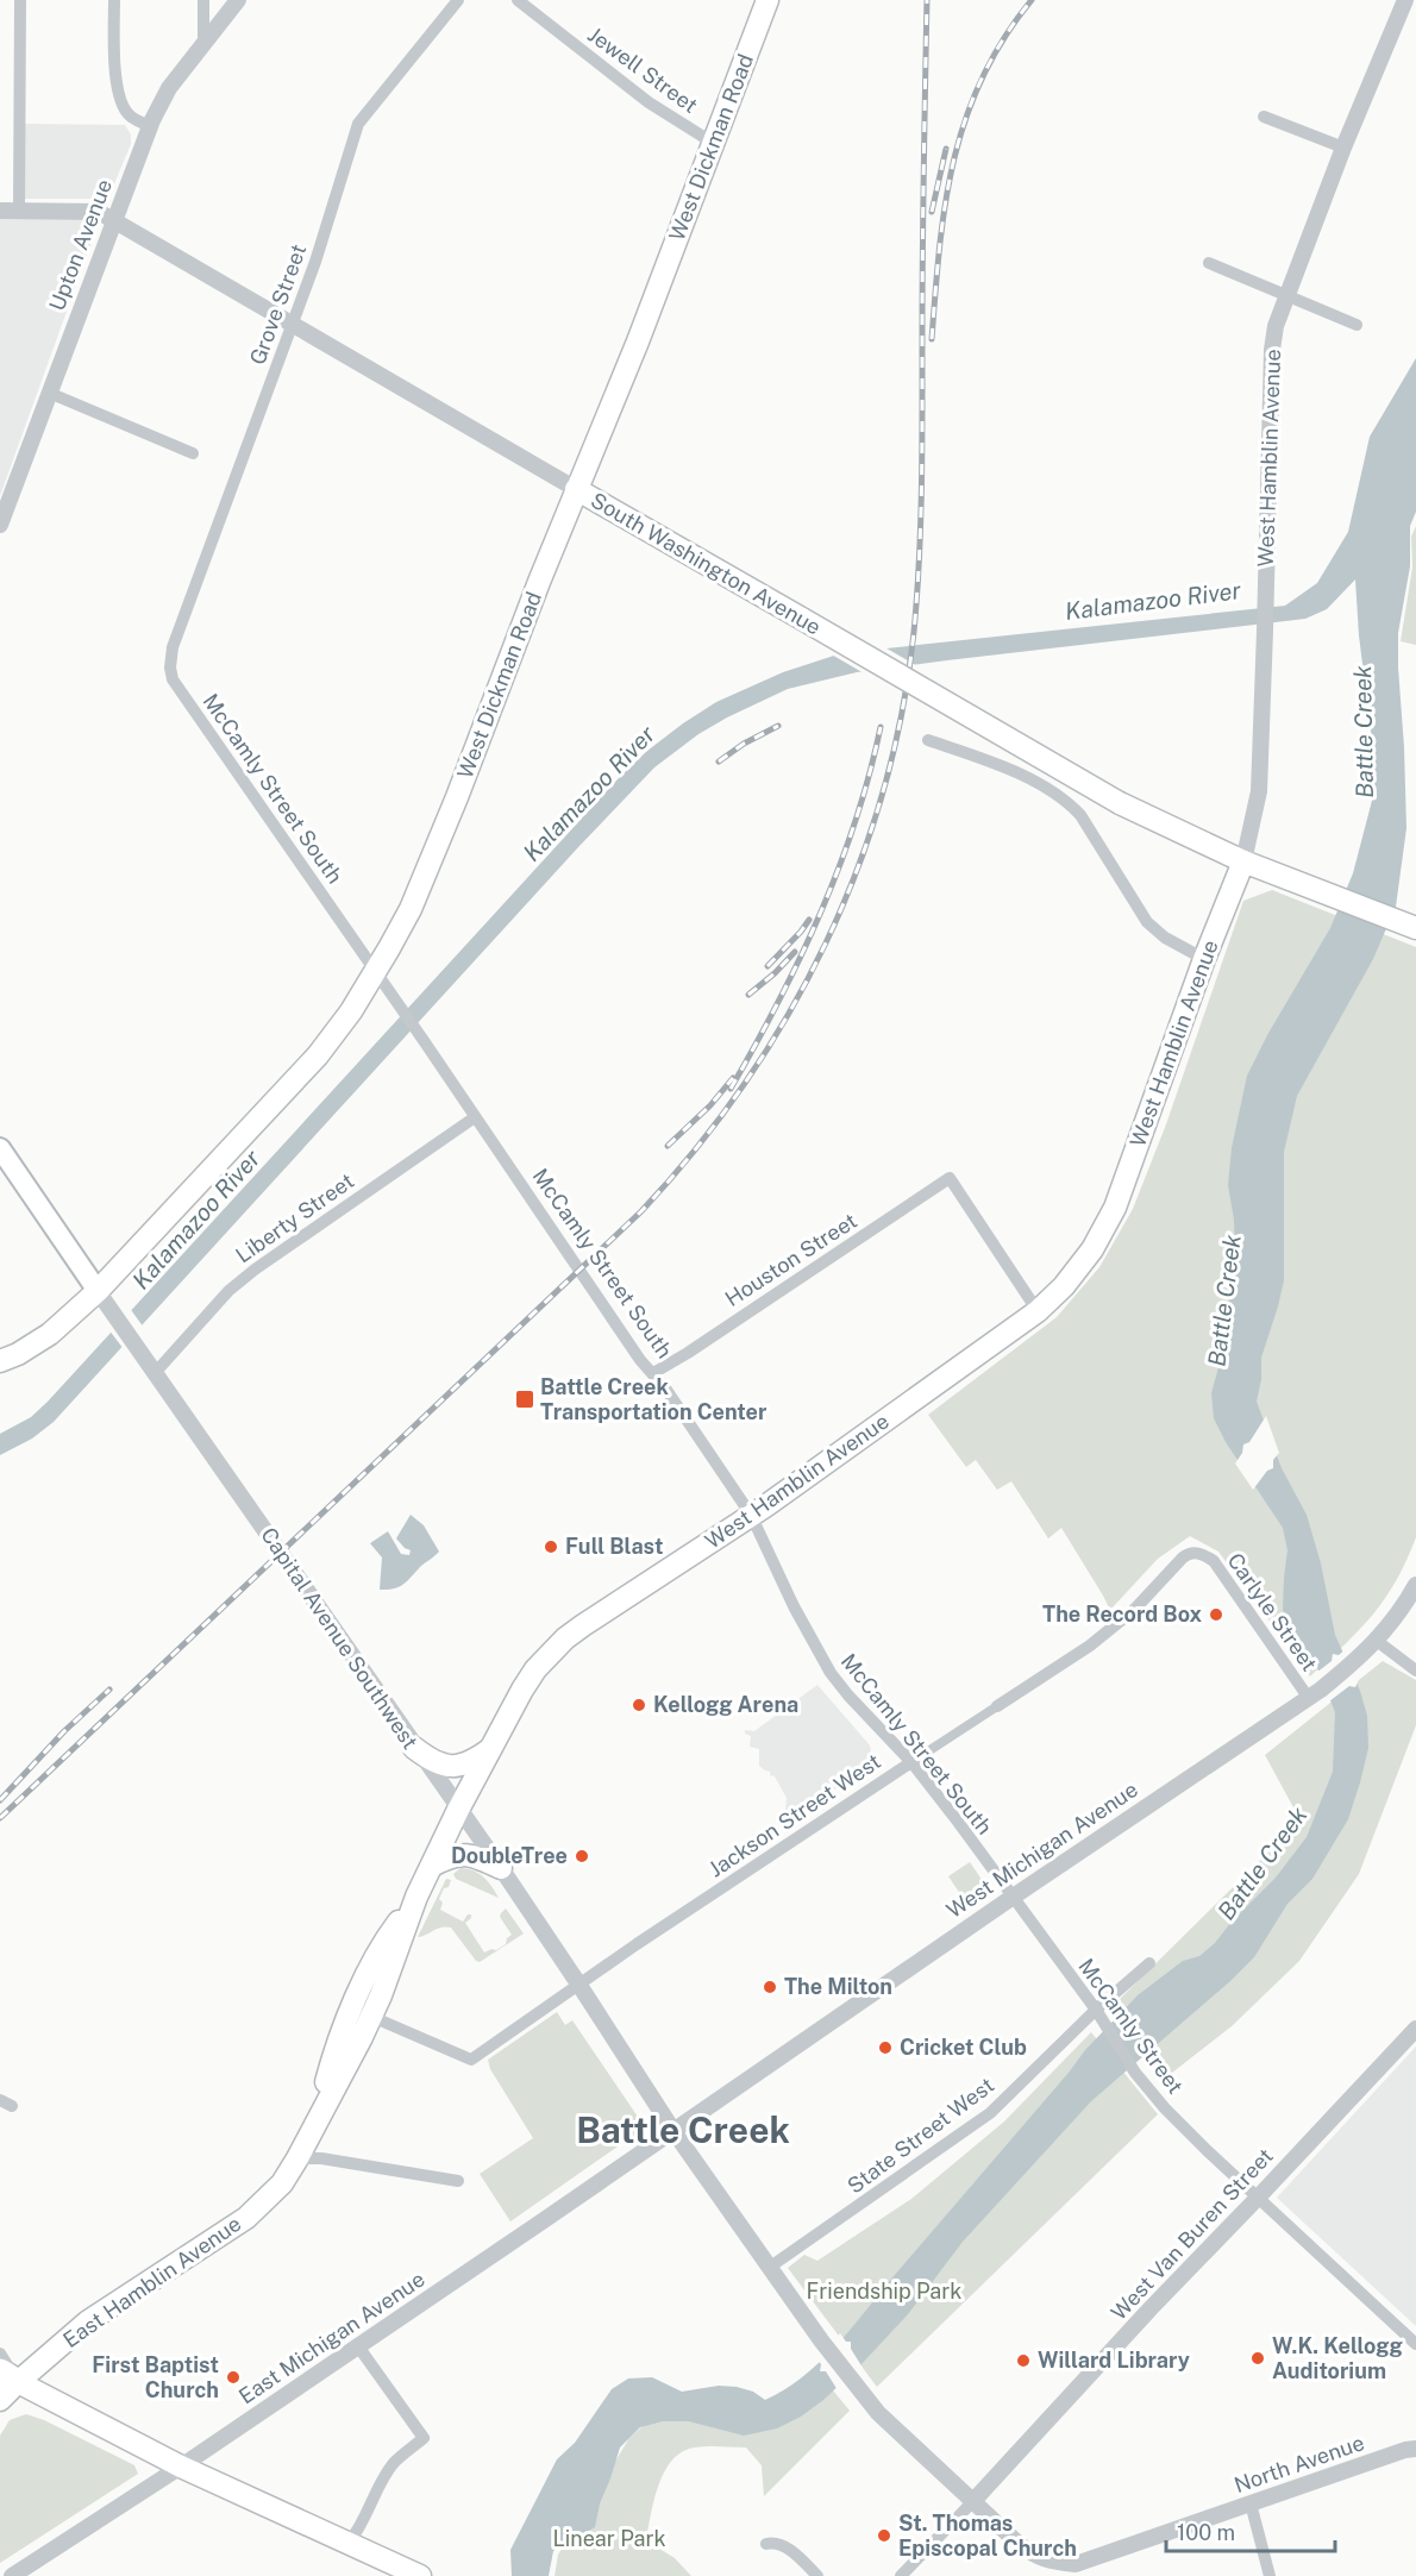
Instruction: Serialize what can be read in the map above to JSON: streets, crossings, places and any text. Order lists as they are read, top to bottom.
{
  "streets": {
    "main road": [
      "West Dickman Road",
      "West Hamblin Avenue",
      "South Washington Avenue",
      "Capital Avenue Southwest",
      "East Hamblin Avenue"
    ],
    "street": [
      "Jewell Street",
      "Upton Avenue",
      "Grove Street",
      "McCamly Street South",
      "Liberty Street",
      "Houston Street",
      "Carlyle Street",
      "Jackson Street West",
      "West Michigan Avenue",
      "McCamly Street",
      "State Street West",
      "West Van Buren Street",
      "East Michigan Avenue",
      "North Avenue"
    ]
  },
  "crossings": [
    ["Jewell Street", "West Dickman Road"],
    ["West Dickman Road", "South Washington Avenue"],
    ["West Dickman Road", "McCamly Street South"],
    ["West Dickman Road", "Capital Avenue Southwest"],
    ["Upton Avenue", "South Washington Avenue"],
    ["Grove Street", "South Washington Avenue"],
    ["Grove Street", "McCamly Street South"],
    ["West Hamblin Avenue", "South Washington Avenue"],
    ["West Hamblin Avenue", "McCamly Street South"],
    ["West Hamblin Avenue", "Houston Street"],
    ["West Hamblin Avenue", "Capital Avenue Southwest"],
    ["West Hamblin Avenue", "Jackson Street West"],
    ["West Hamblin Avenue", "East Hamblin Avenue"],
    ["McCamly Street South", "Liberty Street"],
    ["McCamly Street South", "Houston Street"],
    ["McCamly Street South", "Jackson Street West"],
    ["McCamly Street South", "West Michigan Avenue"],
    ["McCamly Street South", "McCamly Street"],
    ["Liberty Street", "Capital Avenue Southwest"],
    ["Carlyle Street", "Jackson Street West"],
    ["Carlyle Street", "West Michigan Avenue"],
    ["Capital Avenue Southwest", "Jackson Street West"],
    ["Capital Avenue Southwest", "West Michigan Avenue"],
    ["Capital Avenue Southwest", "State Street West"],
    ["Capital Avenue Southwest", "West Van Buren Street"],
    ["Capital Avenue Southwest", "East Michigan Avenue"],
    ["Capital Avenue Southwest", "North Avenue"],
    ["Jackson Street West", "East Hamblin Avenue"],
    ["West Michigan Avenue", "McCamly Street"],
    ["West Michigan Avenue", "East Michigan Avenue"],
    ["McCamly Street", "State Street West"],
    ["McCamly Street", "West Van Buren Street"]
  ],
  "districts": ["Battle Creek"],
  "water": ["Kalamazoo River", "Battle Creek"],
  "parks": ["Friendship Park", "Linear Park"],
  "places": {
    "transit": ["Battle Creek Transportation Center"],
    "other": [
      "Full Blast",
      "The Record Box",
      "Kellogg Arena",
      "DoubleTree",
      "The Milton",
      "Cricket Club",
      "W.K. Kellogg Auditorium",
      "Willard Library",
      "First Baptist Church",
      "St. Thomas Episcopal Church"
    ]
  },
  "scale_bar": "100 m"
}
